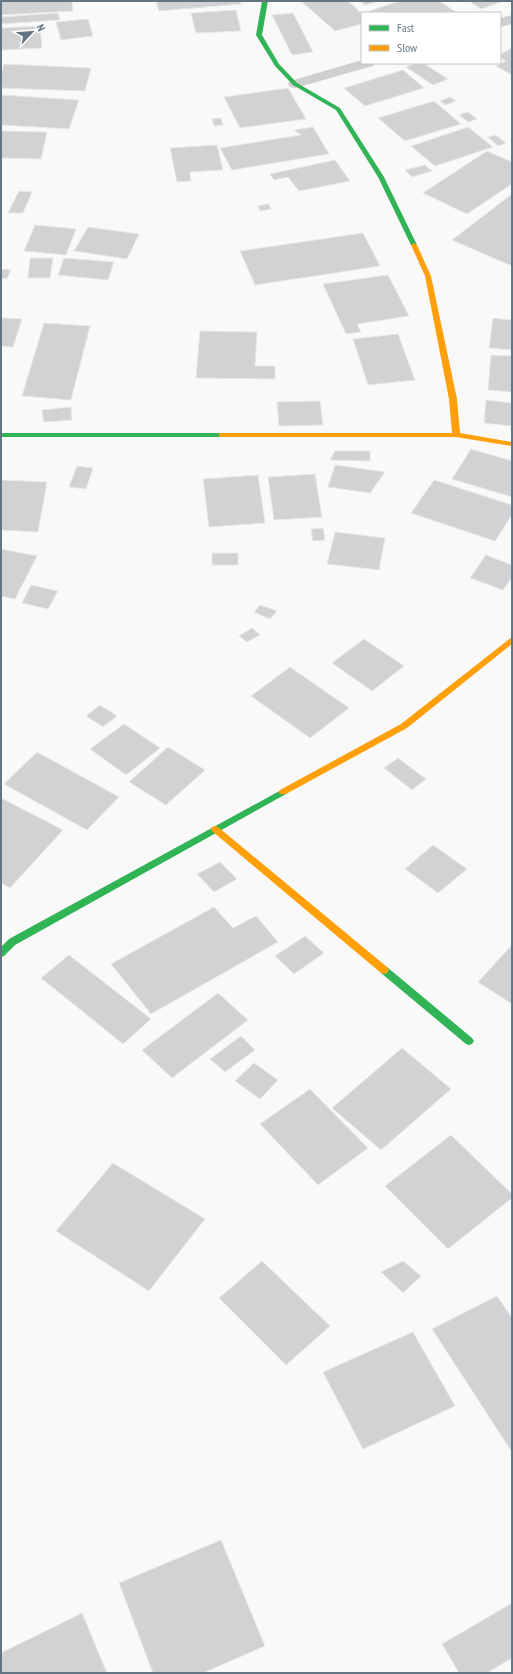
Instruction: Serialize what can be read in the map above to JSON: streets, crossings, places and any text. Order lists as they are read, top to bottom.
{
  "legend": ["Fast", "Slow"],
  "north": "top right"
}
